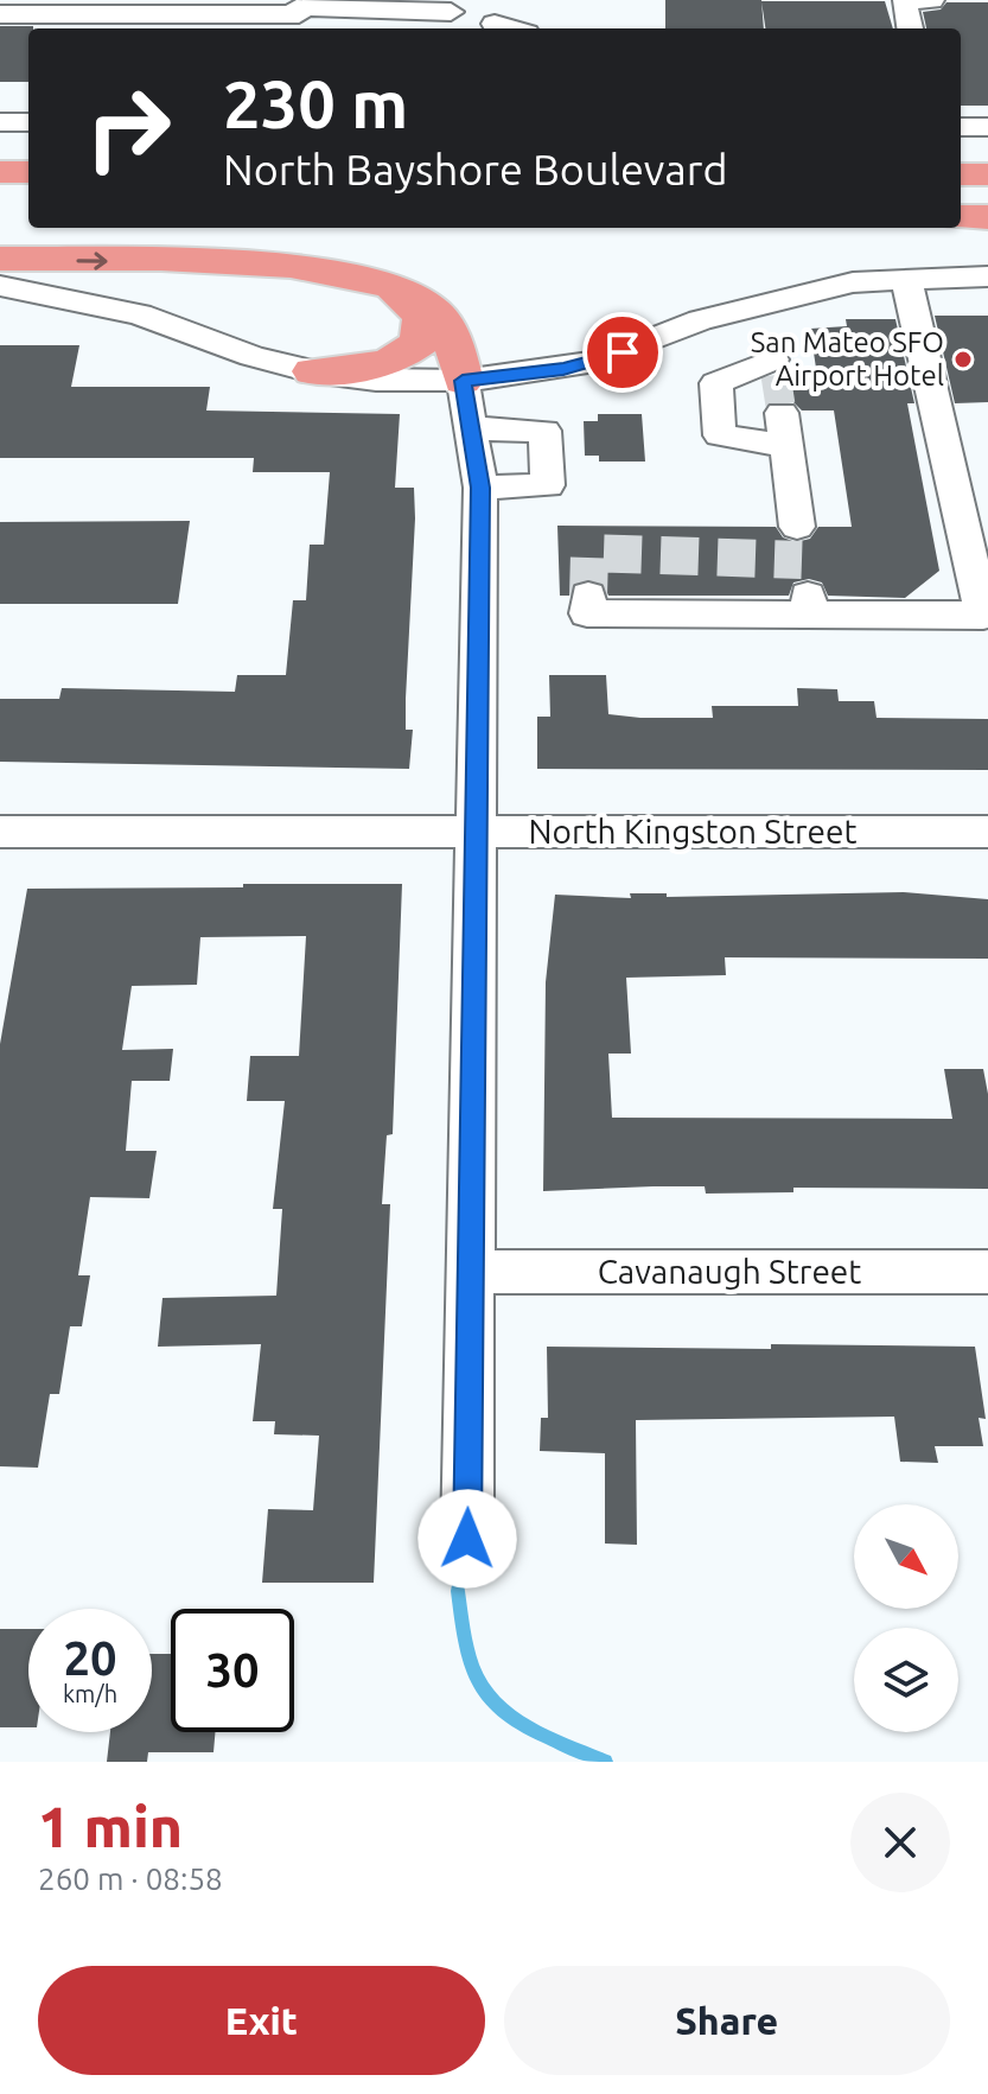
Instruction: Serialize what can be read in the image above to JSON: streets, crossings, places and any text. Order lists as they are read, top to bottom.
{
  "streets": {
    "street": ["North Kingston Street", "Cavanaugh Street"]
  },
  "places": ["San Mateo SFO Airport Hotel"],
  "north": "bottom right",
  "page": {
    "turn": ["230 m", "North Bayshore Boulevard"],
    "speed": "20 km/h",
    "limit": "30",
    "heading": ["1 min", "260 m · 08:58"],
    "buttons": ["Exit", "Share"]
  }
}
